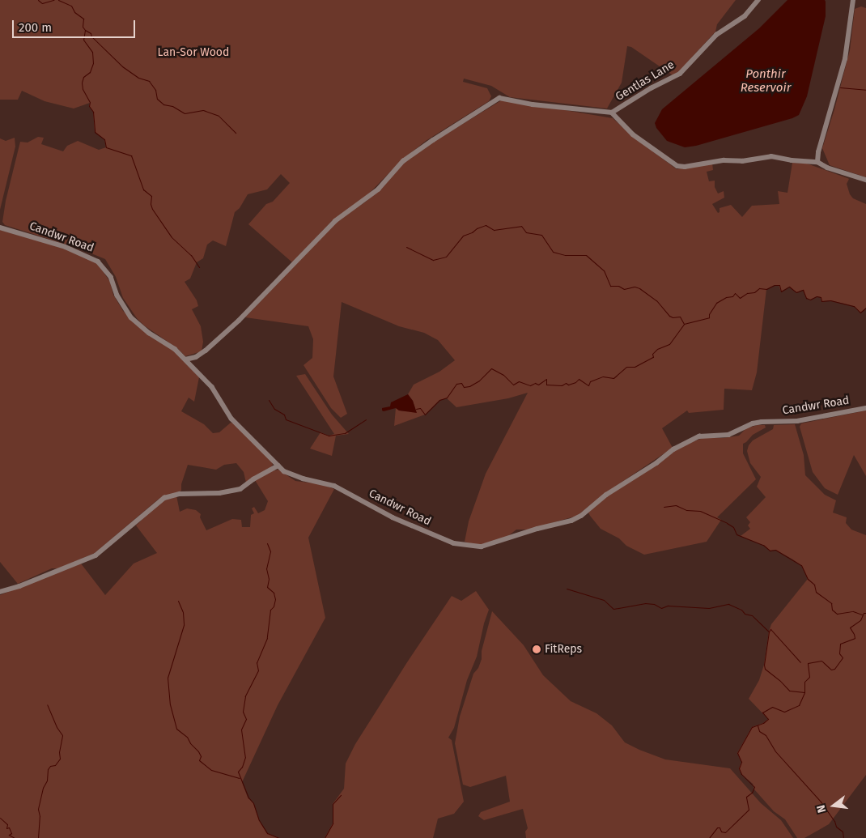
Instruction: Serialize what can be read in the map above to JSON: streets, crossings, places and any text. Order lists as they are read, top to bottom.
{
  "streets": {
    "street": ["Gentlas Lane", "Candwr Road"]
  },
  "water": ["Ponthir Reservoir"],
  "parks": ["Lan-Sor Wood"],
  "places": ["FitReps"],
  "scale_bar": "200 m",
  "north": "left"
}
